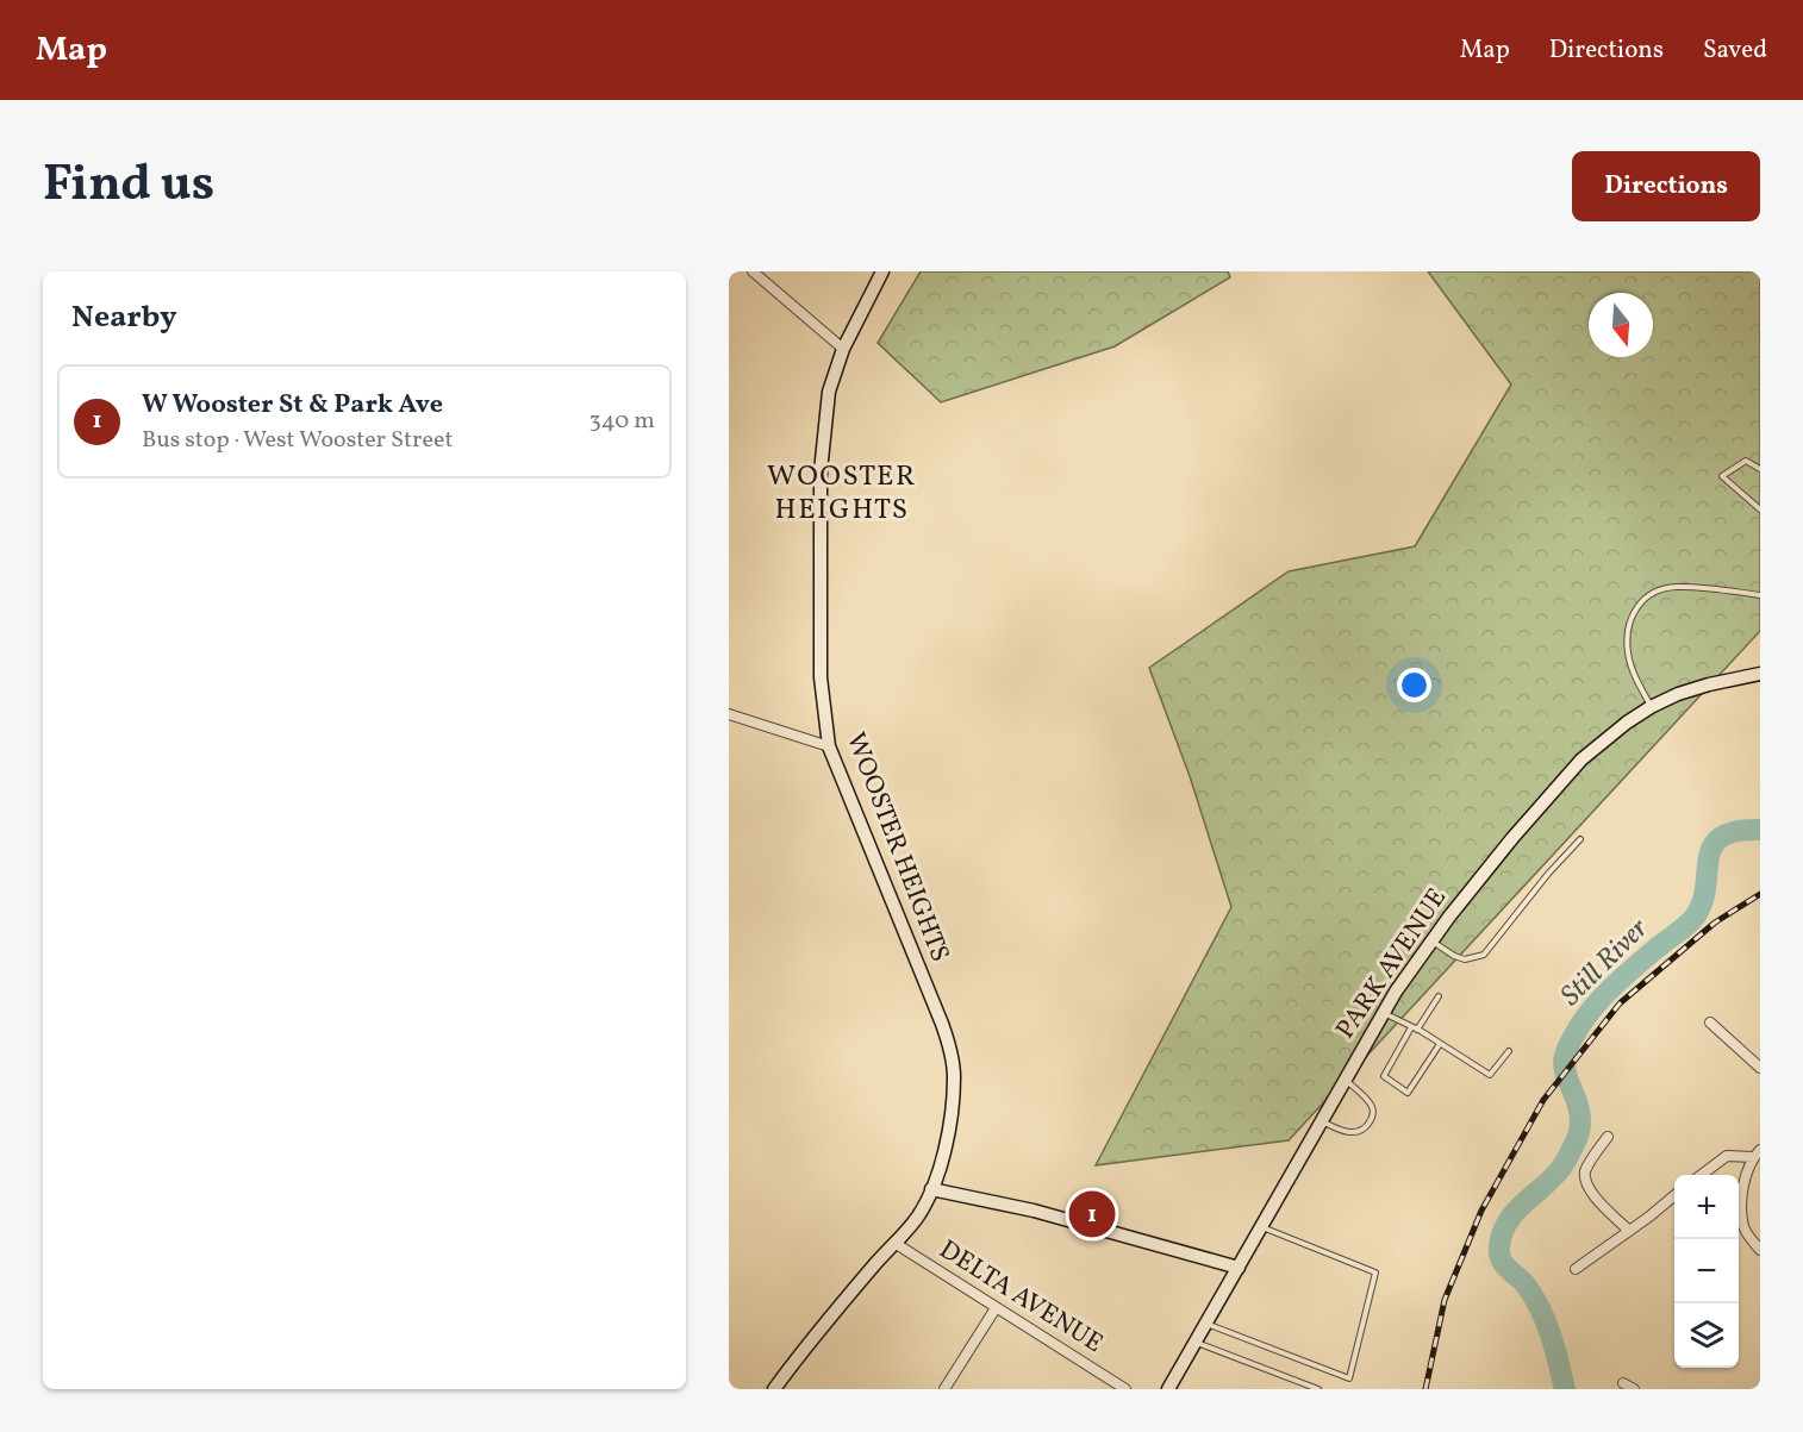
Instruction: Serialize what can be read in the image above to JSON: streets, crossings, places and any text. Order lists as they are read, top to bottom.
{
  "streets": {
    "main road": ["WOOSTER HEIGHTS", "PARK AVENUE"],
    "street": ["DELTA AVENUE"]
  },
  "crossings": [
    ["WOOSTER HEIGHTS", "DELTA AVENUE"]
  ],
  "districts": ["WOOSTER HEIGHTS"],
  "water": ["Still River"],
  "north": "bottom",
  "page": {
    "header": "Map",
    "nav": ["Map", "Directions", "Saved"],
    "title": "Find us",
    "buttons": "Directions",
    "heading": "Nearby",
    "list": [
      {
        "mark": "1",
        "name": "W Wooster St & Park Ave",
        "note": "Bus stop · West Wooster Street",
        "value": "340 m"
      }
    ],
    "map_buttons": ["+", "−"],
    "pins": "1"
  }
}
